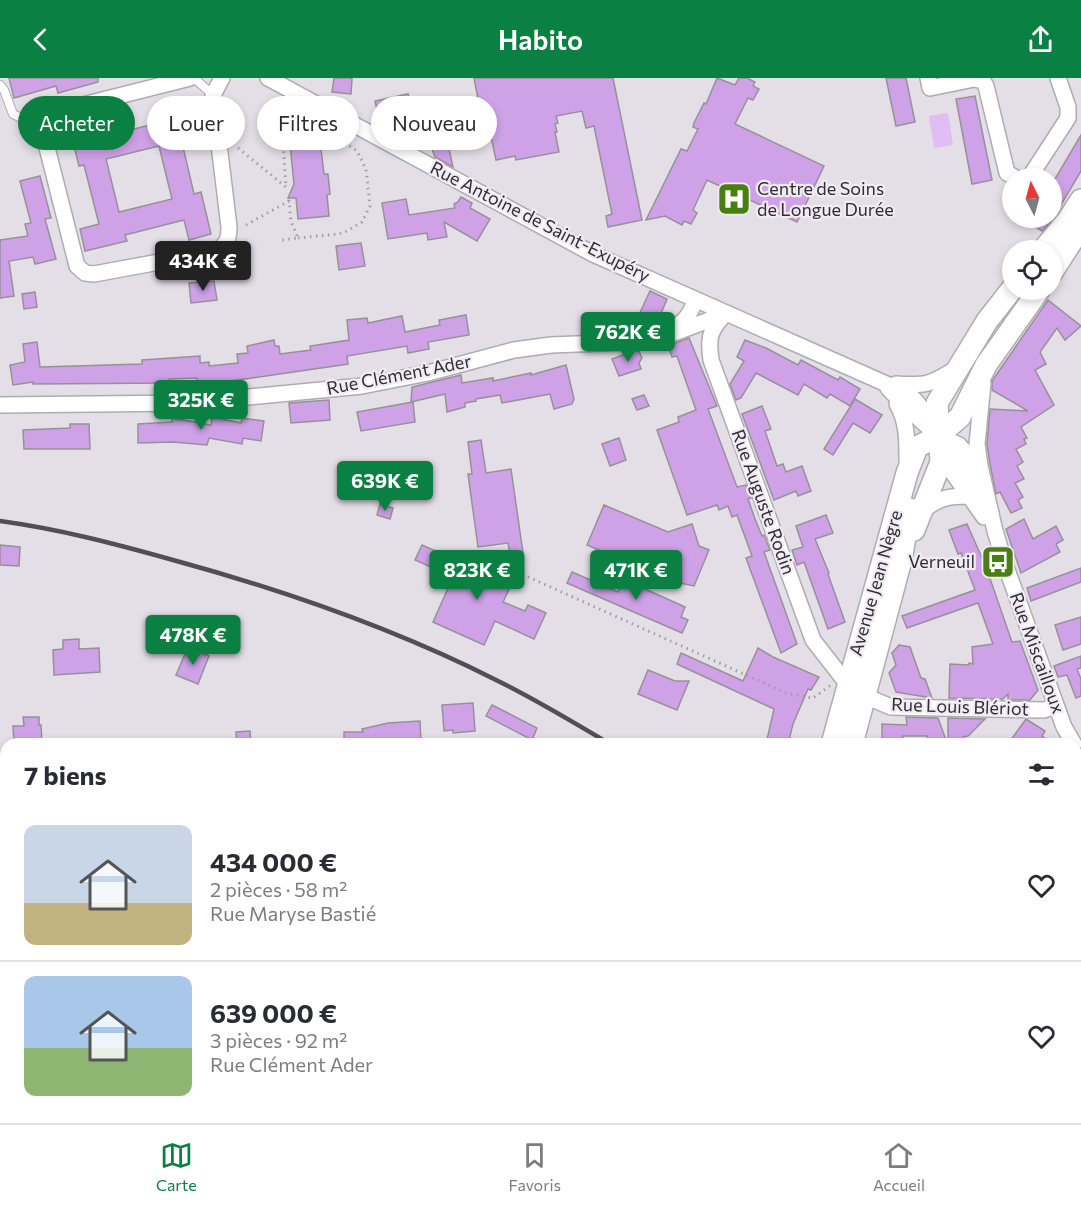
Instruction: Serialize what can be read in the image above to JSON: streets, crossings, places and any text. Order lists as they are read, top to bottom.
{
  "streets": {
    "main road": ["Avenue Jean Nègre"],
    "street": [
      "Rue Antoine de Saint-Exupéry",
      "Rue Clément Ader",
      "Rue Auguste Rodin",
      "Rue Miscailloux",
      "Rue Louis Blériot"
    ]
  },
  "crossings": [
    ["Rue Antoine de Saint-Exupéry", "Rue Clément Ader"],
    ["Rue Antoine de Saint-Exupéry", "Rue Auguste Rodin"],
    ["Rue Antoine de Saint-Exupéry", "Avenue Jean Nègre"],
    ["Rue Clément Ader", "Rue Auguste Rodin"],
    ["Rue Auguste Rodin", "Avenue Jean Nègre"],
    ["Rue Auguste Rodin", "Rue Louis Blériot"],
    ["Avenue Jean Nègre", "Rue Louis Blériot"],
    ["Rue Miscailloux", "Rue Louis Blériot"]
  ],
  "places": {
    "hospital": ["Centre de Soins de Longue Durée"],
    "bus stop": ["Verneuil"]
  },
  "north": "top",
  "page": {
    "header": "Habito",
    "chip": [
      "Acheter",
      "Louer",
      "Filtres",
      "Nouveau"
    ],
    "price": [
      "434K €",
      "762K €",
      "325K €",
      "639K €",
      "823K €",
      "471K €",
      "478K €"
    ],
    "heading": "7 biens",
    "list": [
      {
        "name": "434 000 €",
        "note": "2 pièces · 58 m² · Rue Maryse Bastié"
      },
      {
        "name": "639 000 €",
        "note": "3 pièces · 92 m² · Rue Clément Ader"
      }
    ],
    "tabs": ["Carte", "Favoris", "Accueil"]
  }
}
